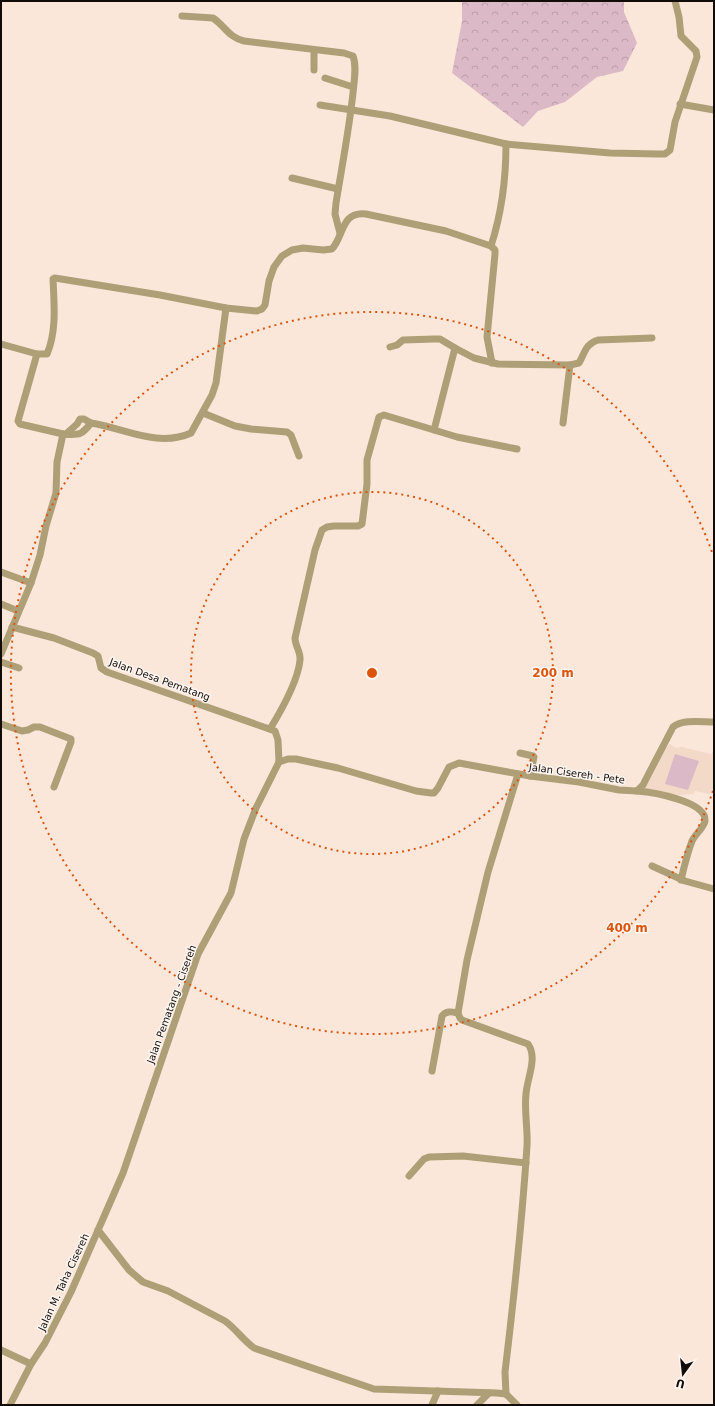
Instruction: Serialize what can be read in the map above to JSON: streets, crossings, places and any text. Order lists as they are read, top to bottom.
{
  "streets": {
    "street": [
      "Jalan Desa Pematang",
      "Jalan Cisereh - Pete",
      "Jalan Pematang - Cisereh",
      "Jalan M. Taha Cisereh"
    ]
  },
  "crossings": [
    ["Jalan Pematang - Cisereh", "Jalan M. Taha Cisereh"]
  ],
  "north": "bottom",
  "rings": ["200 m", "400 m"]
}
